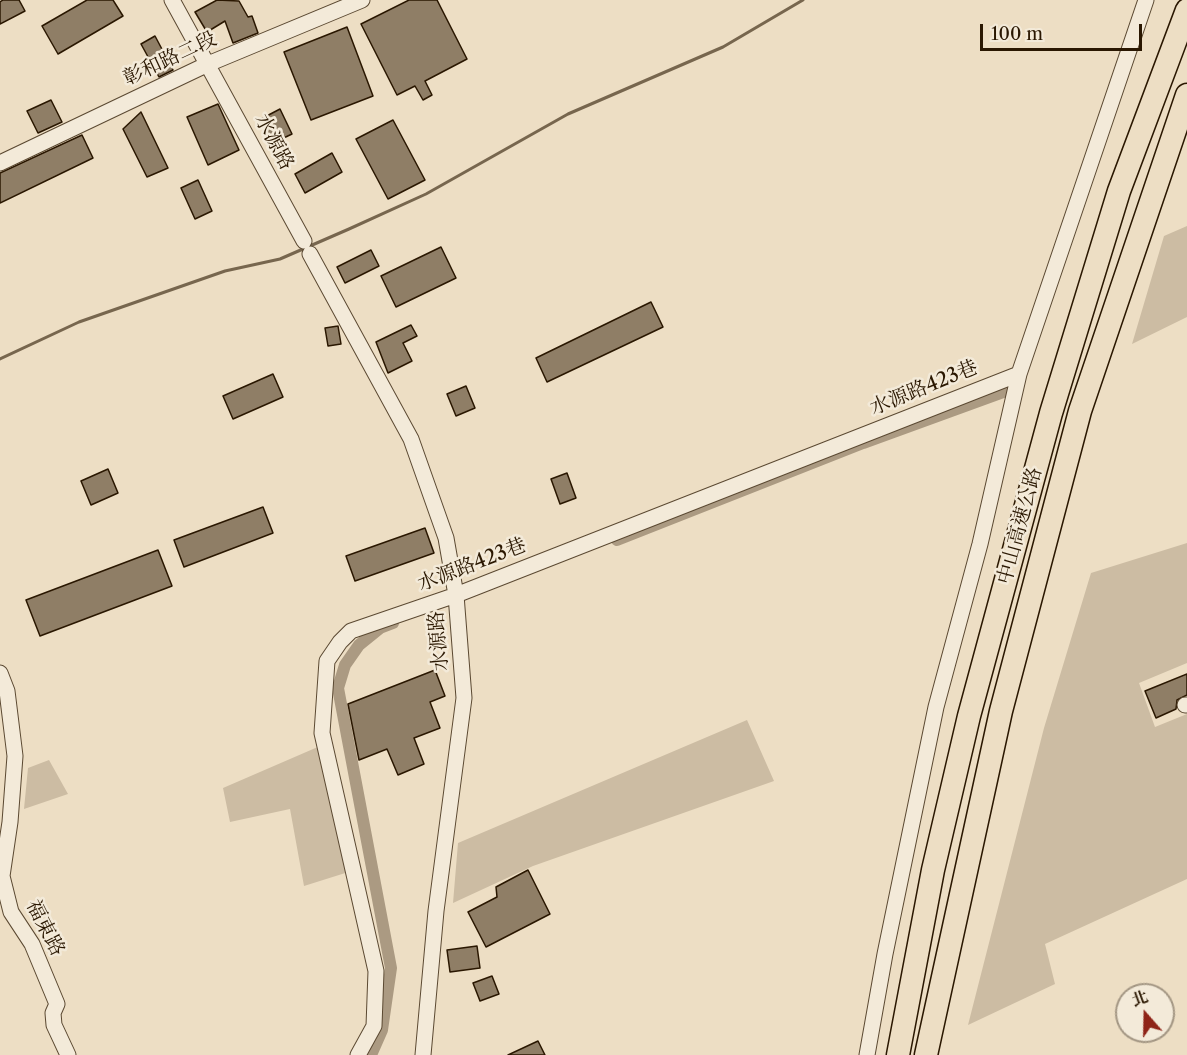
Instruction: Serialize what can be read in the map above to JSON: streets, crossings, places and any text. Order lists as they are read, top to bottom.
{
  "streets": {
    "highway": ["中山高速公路"],
    "street": [
      "彰和路二段",
      "水源路",
      "水源路423巷",
      "福東路"
    ]
  },
  "crossings": [
    ["彰和路二段", "水源路"],
    ["水源路", "水源路423巷"]
  ],
  "scale_bar": "100 m",
  "north": "top"
}
